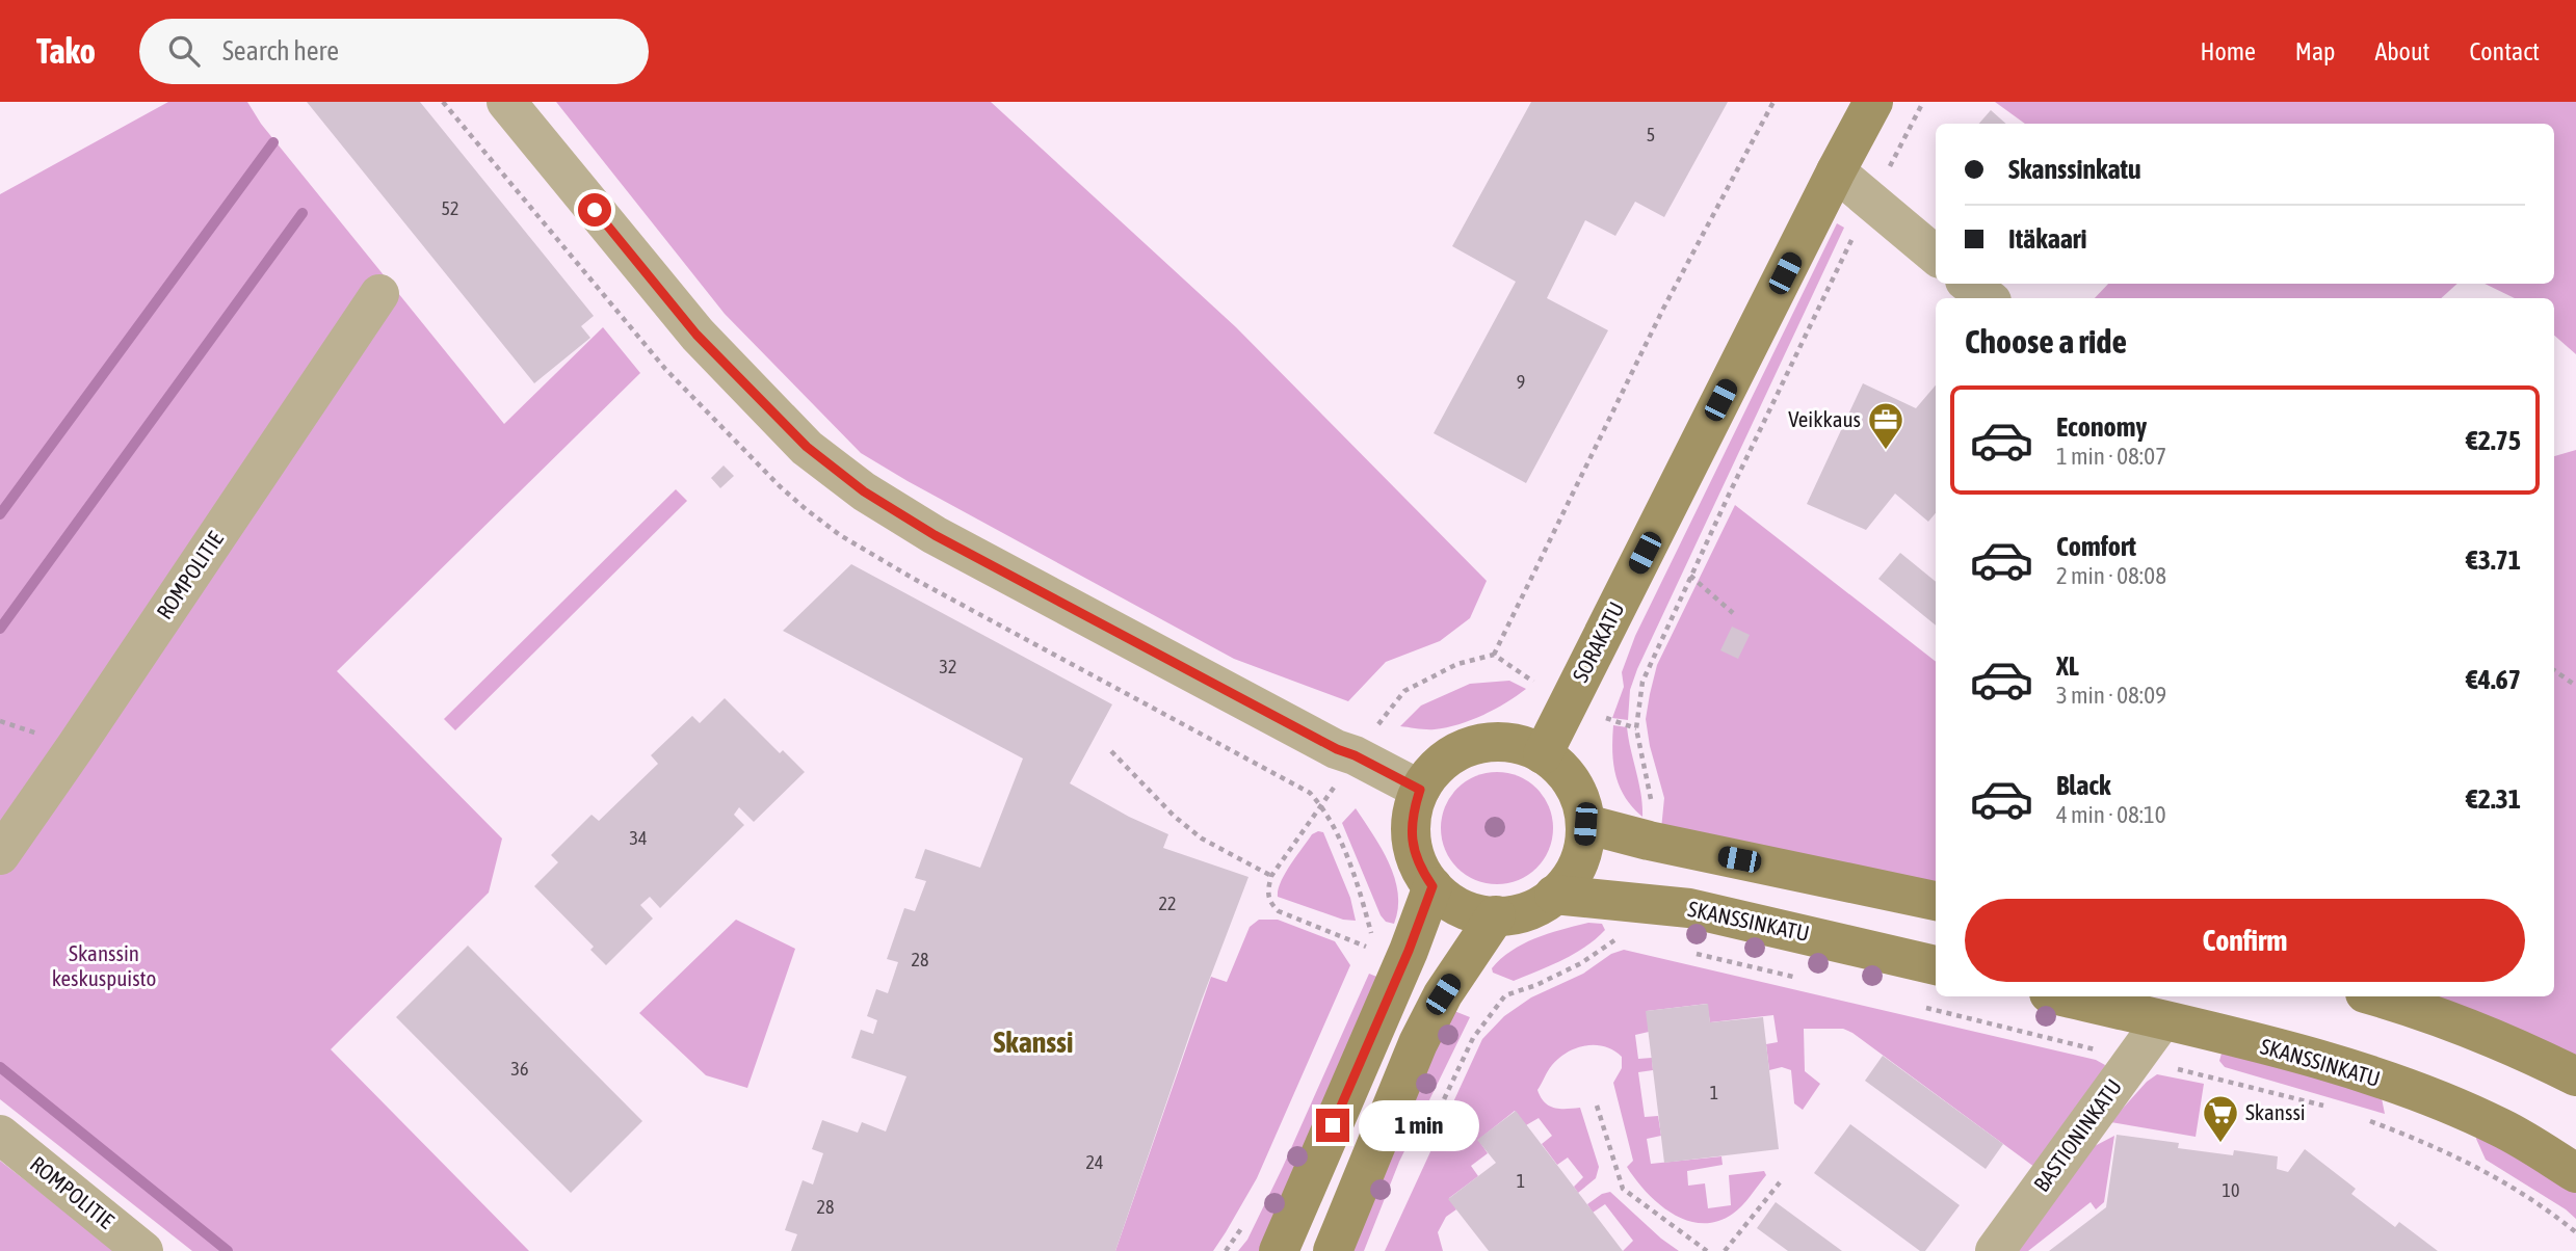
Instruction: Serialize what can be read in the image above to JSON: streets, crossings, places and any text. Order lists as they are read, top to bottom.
{
  "streets": {
    "street": [
      "ROMPOLITIE",
      "SORAKATU",
      "SKANSSINKATU",
      "BASTIONINKATU"
    ]
  },
  "crossings": [
    ["SORAKATU", "SKANSSINKATU"],
    ["SKANSSINKATU", "BASTIONINKATU"]
  ],
  "districts": ["Skanssi"],
  "parks": ["Skanssin keskuspuisto"],
  "places": {
    "office": ["Veikkaus"],
    "supermarket": ["Skanssi"]
  },
  "house_numbers": [
    "5",
    "52",
    "9",
    "32",
    "34",
    "22",
    "28",
    "36",
    "1",
    "24",
    "1",
    "10",
    "28"
  ],
  "page": {
    "header": "Tako",
    "search": "Search here",
    "nav": [
      "Home",
      "Map",
      "About",
      "Contact"
    ],
    "banner": ["Skanssinkatu", "Itäkaari"],
    "heading": "Choose a ride",
    "list": [
      {
        "name": "Economy",
        "note": "1 min · 08:07",
        "value": "€2.75"
      },
      {
        "name": "Comfort",
        "note": "2 min · 08:08",
        "value": "€3.71"
      },
      {
        "name": "XL",
        "note": "3 min · 08:09",
        "value": "€4.67"
      },
      {
        "name": "Black",
        "note": "4 min · 08:10",
        "value": "€2.31"
      }
    ],
    "buttons": "Confirm",
    "bubble": "1 min"
  }
}
